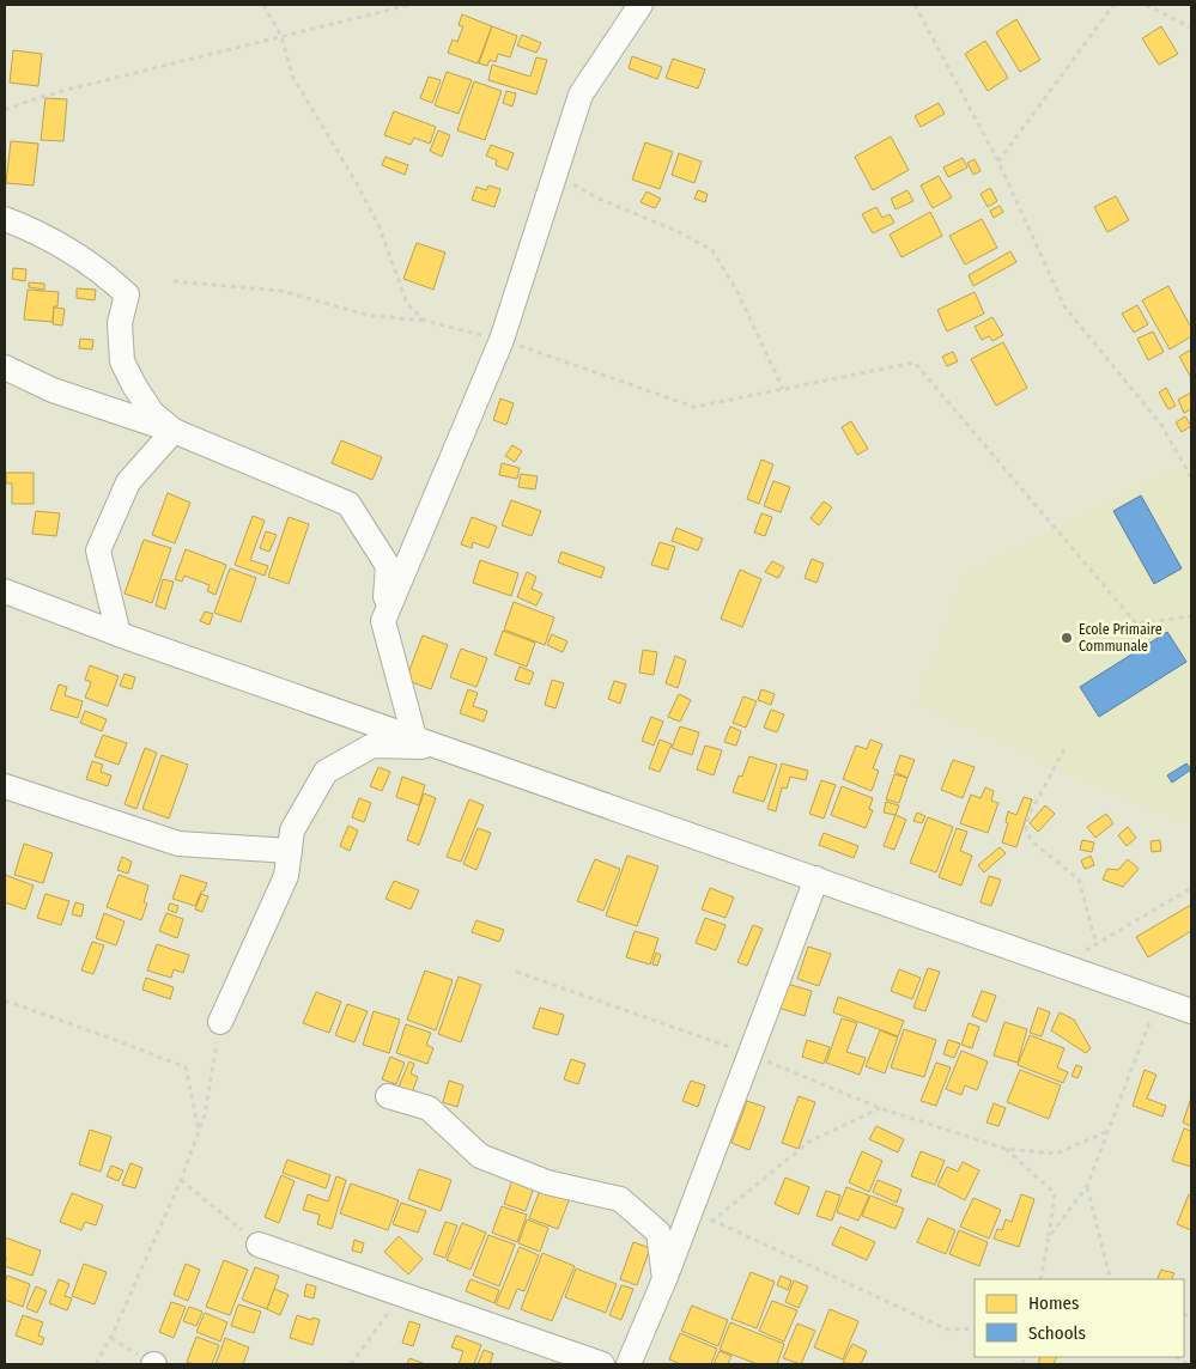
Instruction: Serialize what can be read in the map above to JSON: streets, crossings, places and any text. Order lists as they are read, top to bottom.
{
  "places": ["Ecole Primaire Communale"],
  "legend": ["Homes", "Schools"]
}
